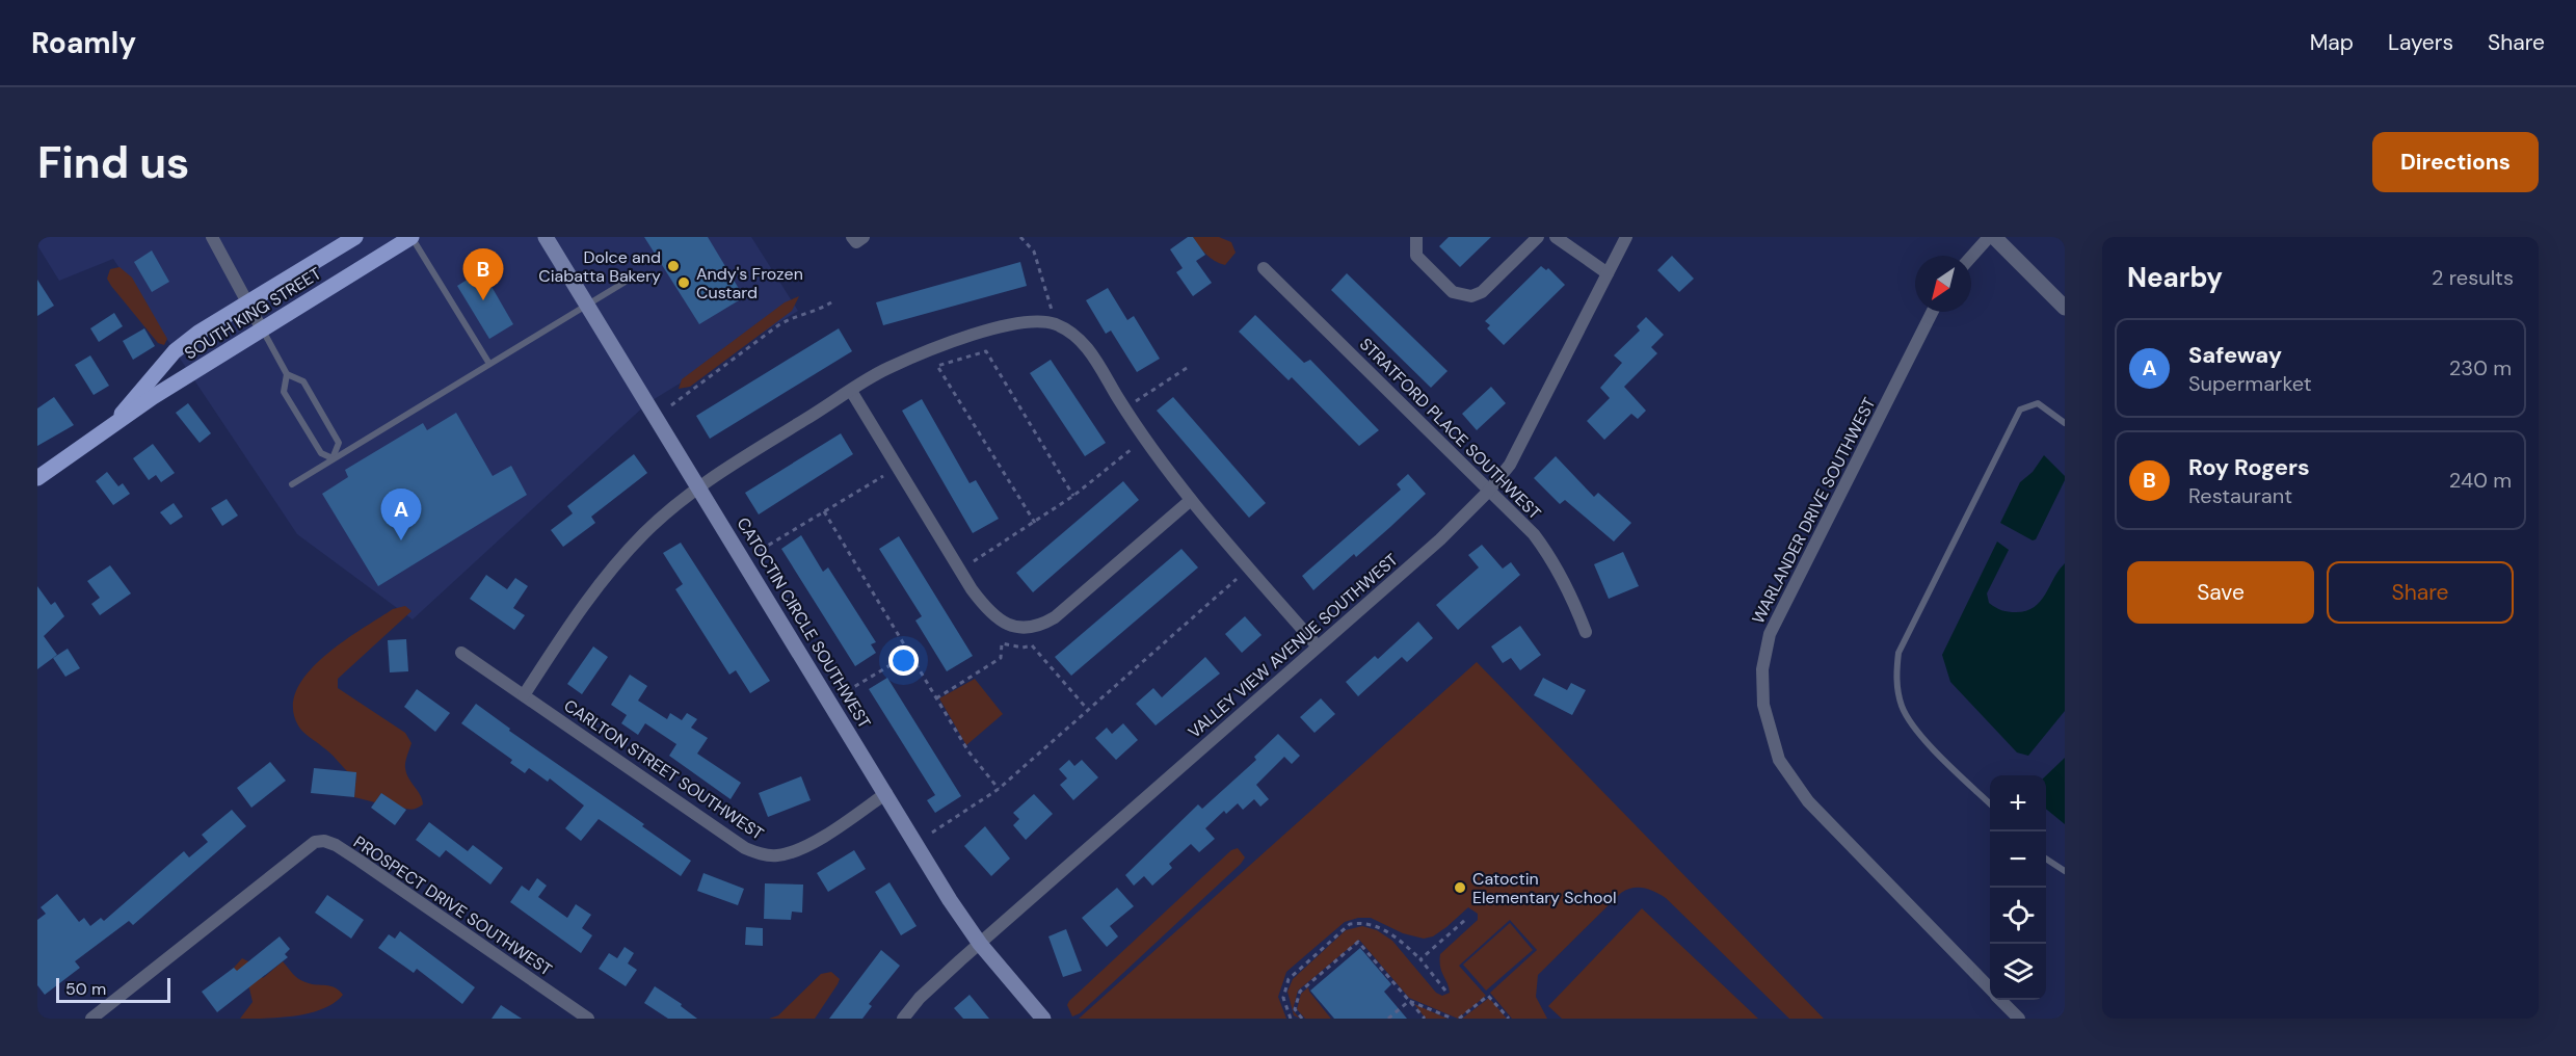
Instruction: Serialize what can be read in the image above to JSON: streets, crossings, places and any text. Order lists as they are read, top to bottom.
{
  "streets": {
    "main road": ["SOUTH KING STREET", "CATOCTIN CIRCLE SOUTHWEST"],
    "street": [
      "STRATFORD PLACE SOUTHWEST",
      "WARLANDER DRIVE SOUTHWEST",
      "VALLEY VIEW AVENUE SOUTHWEST",
      "CARLTON STREET SOUTHWEST",
      "PROSPECT DRIVE SOUTHWEST"
    ]
  },
  "crossings": [
    ["STRATFORD PLACE SOUTHWEST", "VALLEY VIEW AVENUE SOUTHWEST"],
    ["CATOCTIN CIRCLE SOUTHWEST", "VALLEY VIEW AVENUE SOUTHWEST"],
    ["CATOCTIN CIRCLE SOUTHWEST", "CARLTON STREET SOUTHWEST"]
  ],
  "places": ["Dolce and Ciabatta Bakery", "Andy's Frozen Custard", "Catoctin Elementary School"],
  "scale_bar": "50 m",
  "north": "bottom left",
  "page": {
    "header": "Roamly",
    "nav": ["Map", "Layers", "Share"],
    "buttons": [
      "Directions",
      ["Save", "Share"]
    ],
    "title": "Find us",
    "heading": ["Nearby", "2 results"],
    "pins": ["B", "A"],
    "list": [
      {
        "mark": "A",
        "name": "Safeway",
        "note": "Supermarket",
        "value": "230 m"
      },
      {
        "mark": "B",
        "name": "Roy Rogers",
        "note": "Restaurant",
        "value": "240 m"
      }
    ],
    "map_buttons": ["+", "−"],
    "scale": "50 m"
  }
}
